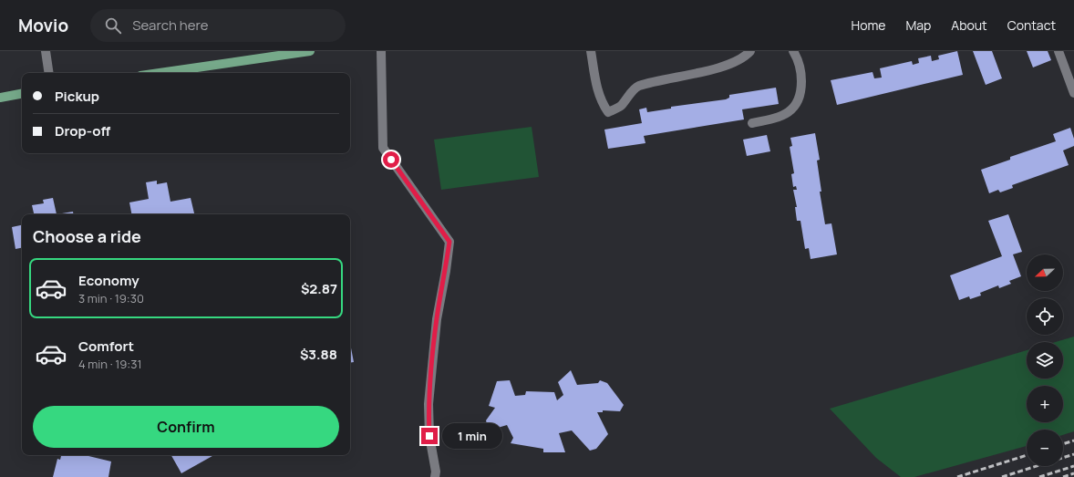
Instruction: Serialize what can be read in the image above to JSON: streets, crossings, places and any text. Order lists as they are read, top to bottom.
{
  "north": "left",
  "page": {
    "header": "Movio",
    "search": "Search here",
    "nav": [
      "Home",
      "Map",
      "About",
      "Contact"
    ],
    "banner": ["Pickup", "Drop-off"],
    "heading": "Choose a ride",
    "map_buttons": ["+", "−"],
    "list": [
      {
        "name": "Economy",
        "note": "3 min · 19:30",
        "value": "$2.87"
      },
      {
        "name": "Comfort",
        "note": "4 min · 19:31",
        "value": "$3.88"
      }
    ],
    "buttons": "Confirm",
    "bubble": "1 min"
  }
}
